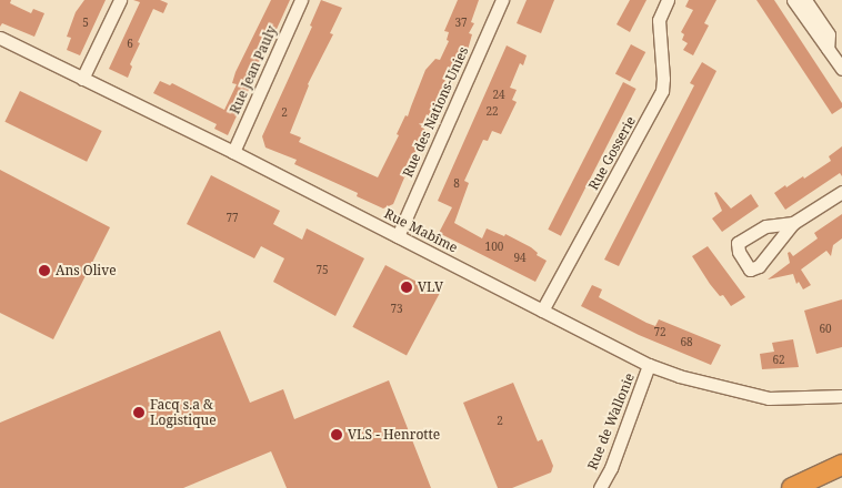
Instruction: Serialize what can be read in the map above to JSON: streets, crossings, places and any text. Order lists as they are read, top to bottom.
{
  "streets": {
    "street": [
      "Rue Jean Pauly",
      "Rue des Nations-Unies",
      "Rue Gosserie",
      "Rue Mabîme",
      "Rue de Wallonie"
    ]
  },
  "crossings": [
    ["Rue Jean Pauly", "Rue Mabîme"],
    ["Rue des Nations-Unies", "Rue Mabîme"],
    ["Rue Gosserie", "Rue Mabîme"],
    ["Rue Mabîme", "Rue de Wallonie"]
  ],
  "places": [
    "Ans Olive",
    "VLV",
    "Facq s.a & Logistique",
    "VLS - Henrotte"
  ],
  "house_numbers": [
    "5",
    "37",
    "6",
    "24",
    "22",
    "2",
    "8",
    "77",
    "100",
    "94",
    "75",
    "73",
    "60",
    "72",
    "68",
    "62",
    "2"
  ]
}
